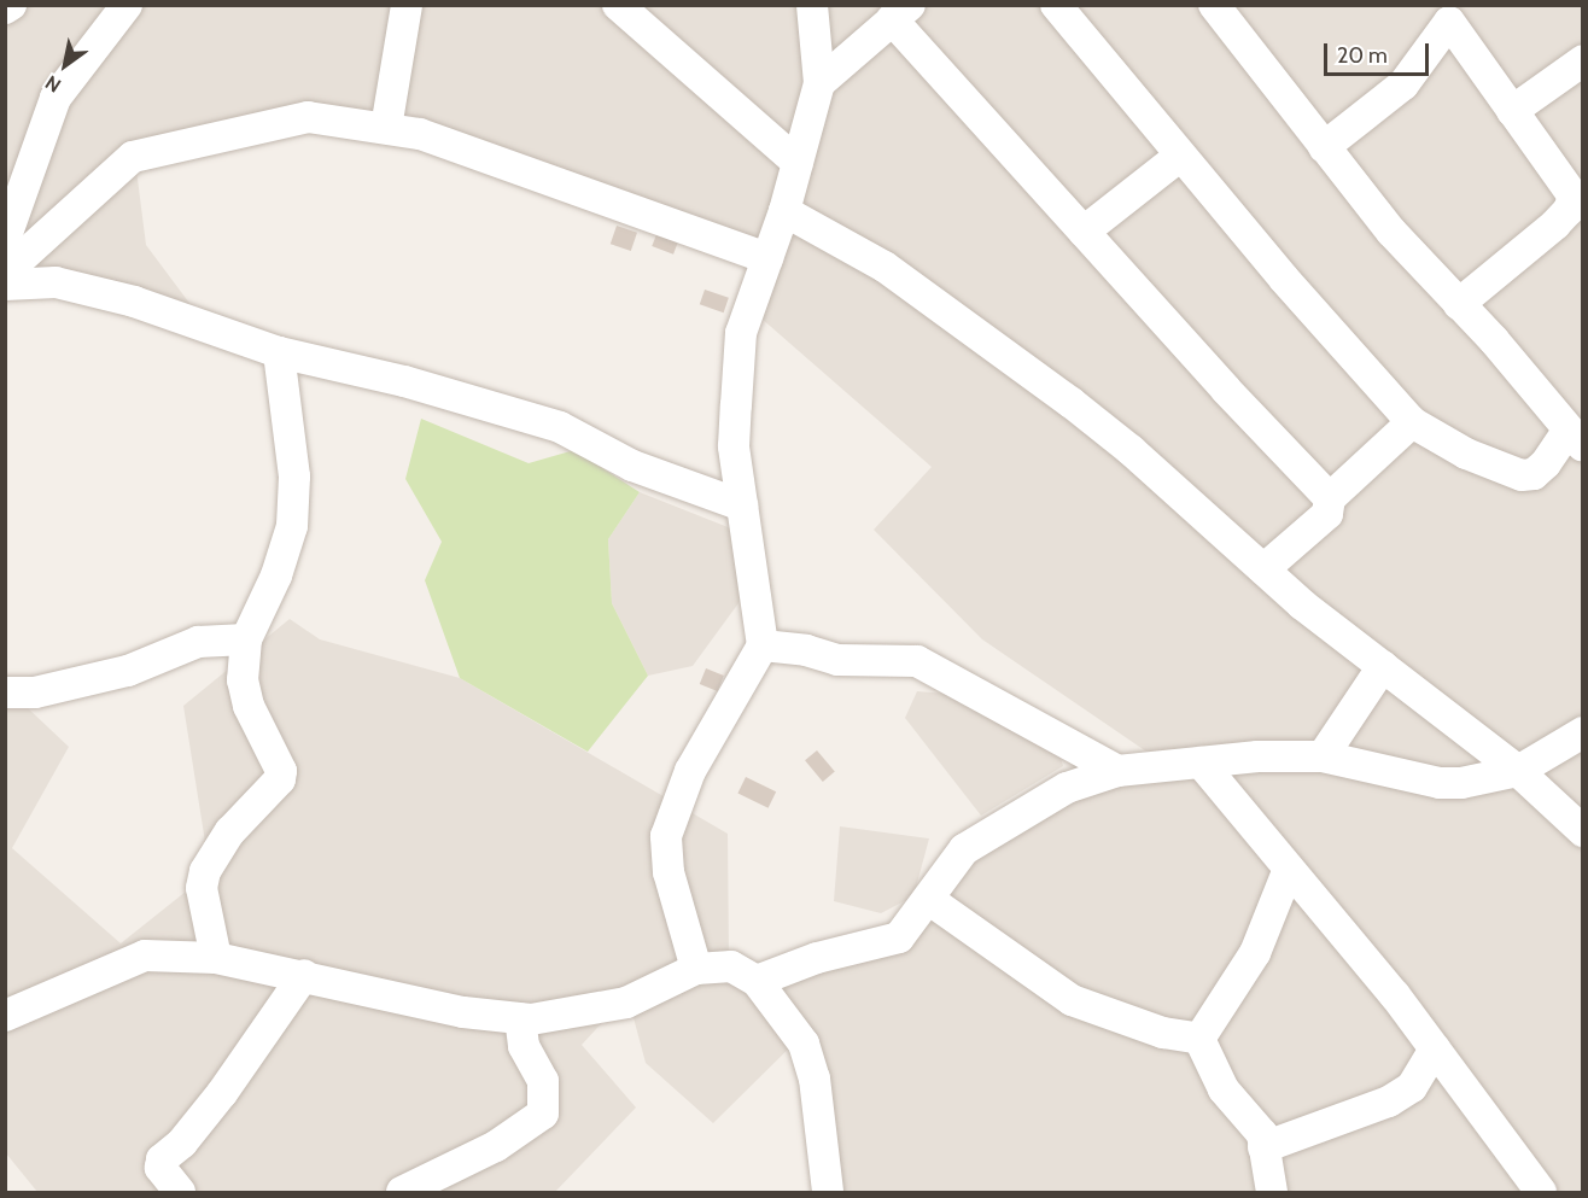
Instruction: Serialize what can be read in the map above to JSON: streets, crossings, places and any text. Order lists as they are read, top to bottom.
{
  "scale_bar": "20 m",
  "north": "bottom left"
}
